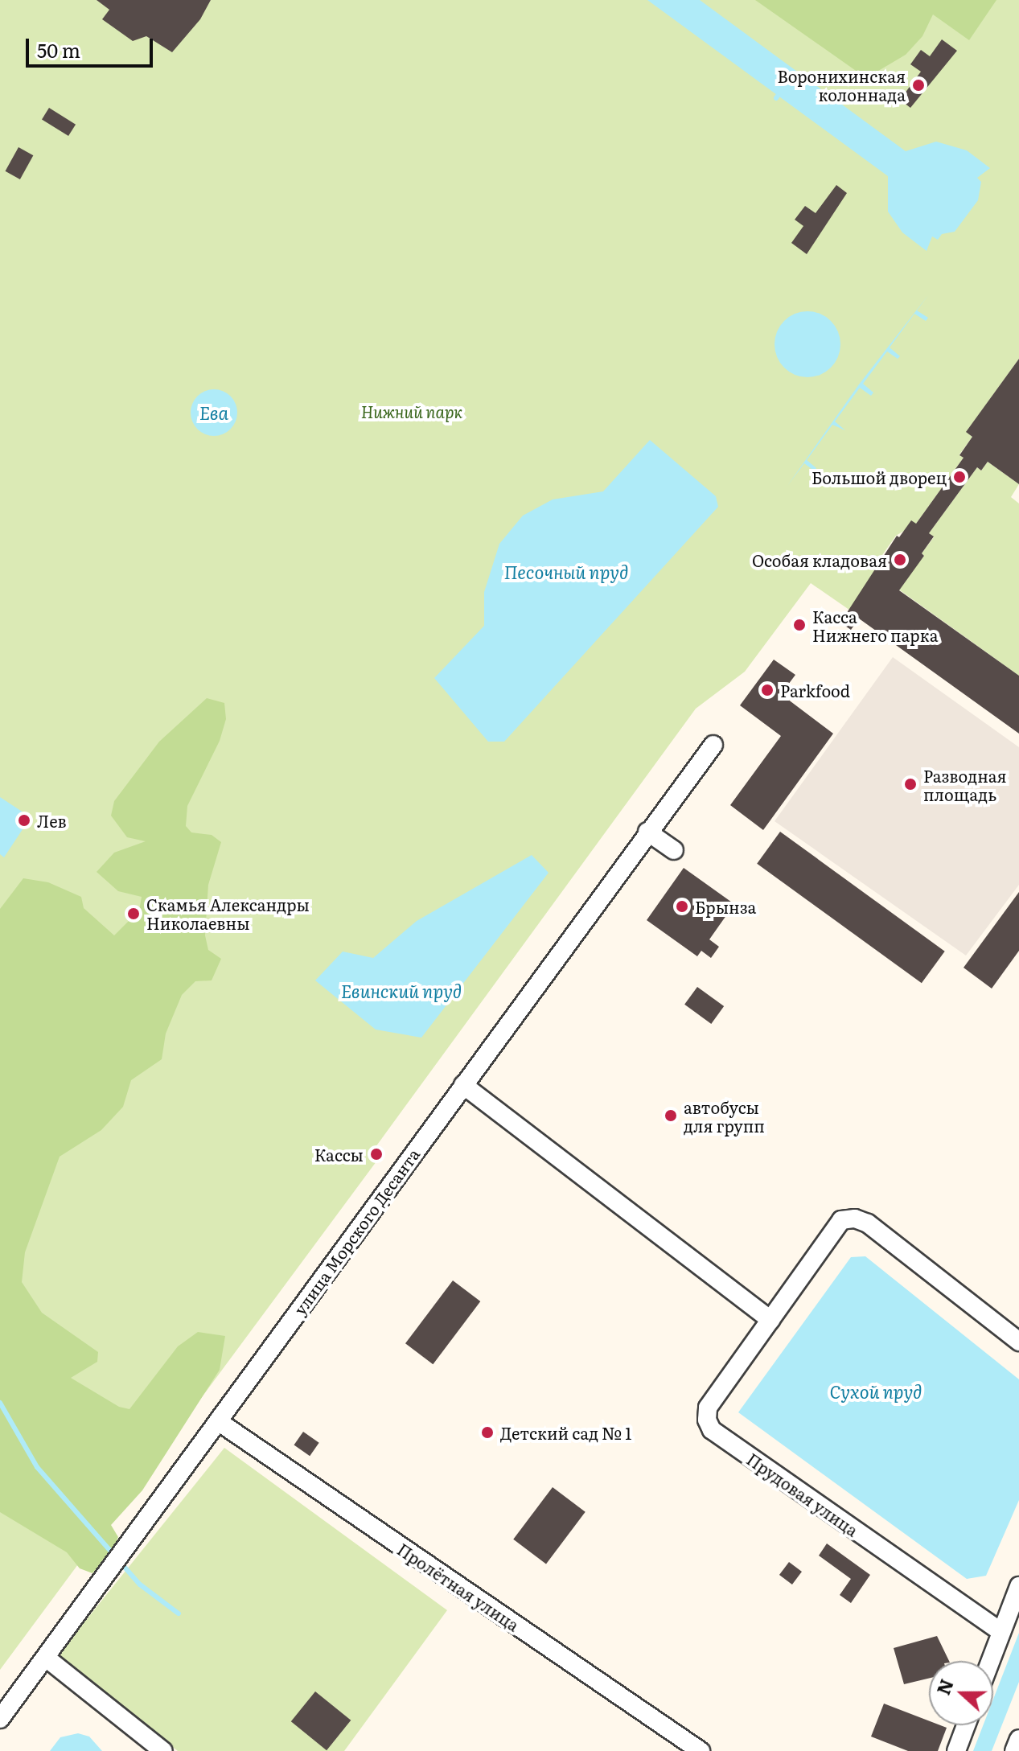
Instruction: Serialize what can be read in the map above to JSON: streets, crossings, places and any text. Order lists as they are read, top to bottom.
{
  "streets": {
    "street": ["улица Морского Десанта", "Прудовая улица", "Пролётная улица"]
  },
  "crossings": [
    ["улица Морского Десанта", "Пролётная улица"]
  ],
  "water": [
    "Ева",
    "Песочный пруд",
    "Евинский пруд",
    "Сухой пруд"
  ],
  "parks": ["Нижний парк"],
  "places": [
    "Воронихинская колоннада",
    "Большой дворец",
    "Особая кладовая",
    "Касса Нижнего парка",
    "Parkfood",
    "Разводная площадь",
    "Лев",
    "Брынза",
    "Скамья Александры Николаевны",
    "автобусы для групп",
    "Кассы",
    "Детский сад № 1"
  ],
  "scale_bar": "50 m",
  "north": "left"
}
